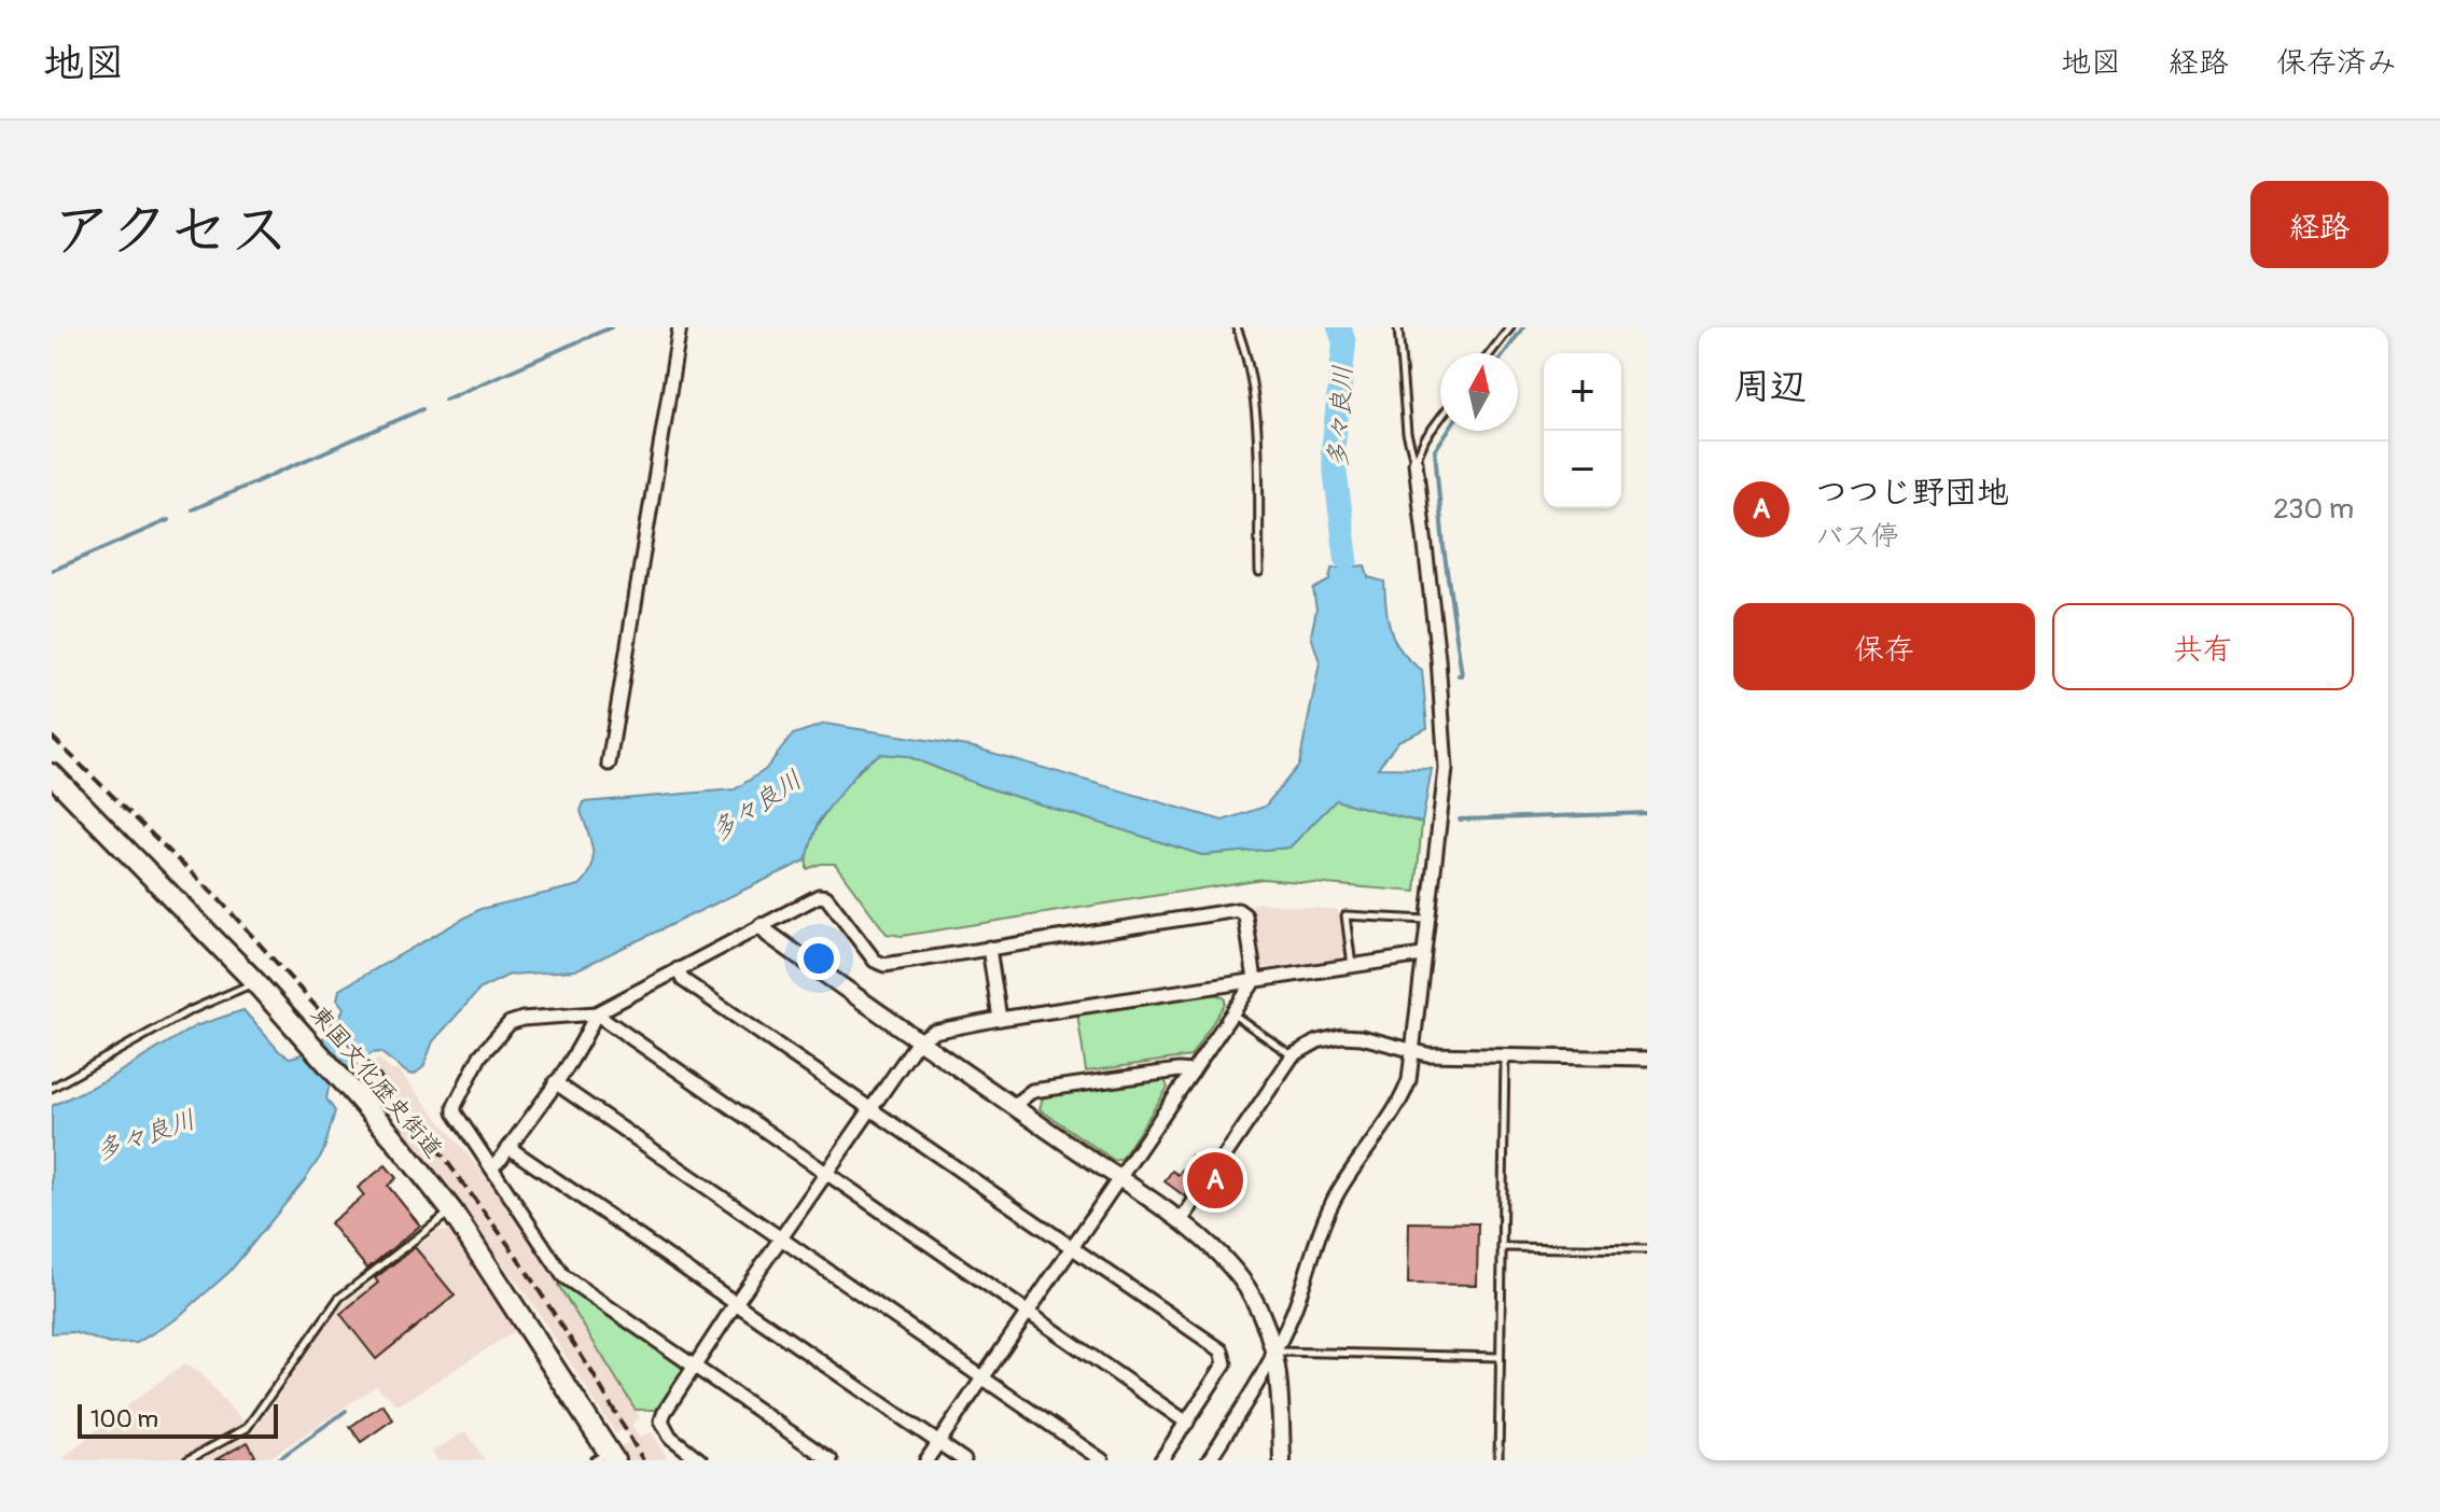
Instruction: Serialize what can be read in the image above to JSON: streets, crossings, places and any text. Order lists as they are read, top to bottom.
{
  "streets": {
    "highway": ["東国文化歴史街道"]
  },
  "water": ["多々良川"],
  "scale_bar": "100 m",
  "north": "top",
  "page": {
    "header": "地図",
    "nav": ["地図", "経路", "保存済み"],
    "title": "アクセス",
    "buttons": [
      "経路",
      ["保存", "共有"]
    ],
    "heading": "周辺",
    "map_buttons": ["+", "−"],
    "list": [
      {
        "mark": "A",
        "name": "つつじ野団地",
        "note": "バス停",
        "value": "230 m"
      }
    ],
    "pins": "A",
    "scale": "100 m"
  }
}
